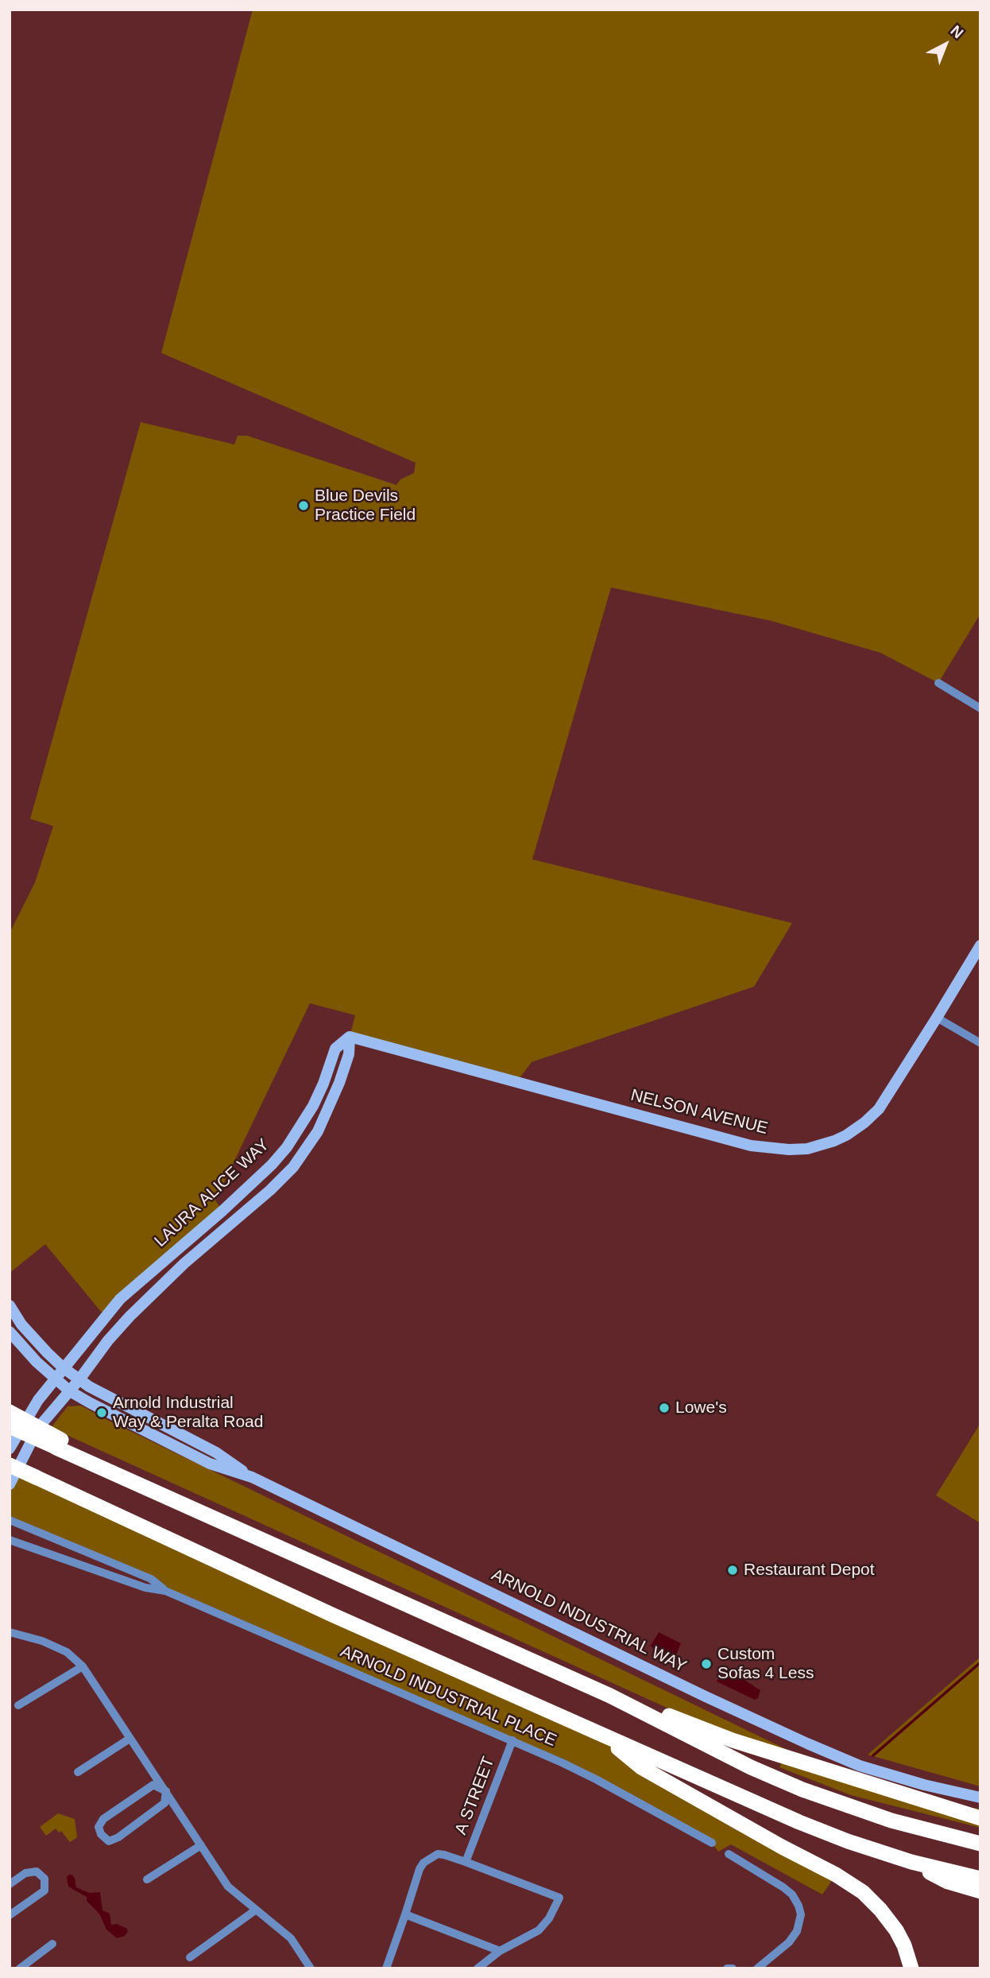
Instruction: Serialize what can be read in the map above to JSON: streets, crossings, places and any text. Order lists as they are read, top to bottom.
{
  "streets": {
    "street": [
      "NELSON AVENUE",
      "LAURA ALICE WAY",
      "ARNOLD INDUSTRIAL WAY",
      "ARNOLD INDUSTRIAL PLACE",
      "A STREET"
    ]
  },
  "crossings": [
    ["NELSON AVENUE", "LAURA ALICE WAY"],
    ["LAURA ALICE WAY", "ARNOLD INDUSTRIAL WAY"],
    ["ARNOLD INDUSTRIAL PLACE", "A STREET"]
  ],
  "places": [
    "Blue Devils Practice Field",
    "Lowe's",
    "Arnold Industrial Way & Peralta Road",
    "Restaurant Depot",
    "Custom Sofas 4 Less"
  ],
  "north": "top right"
}
